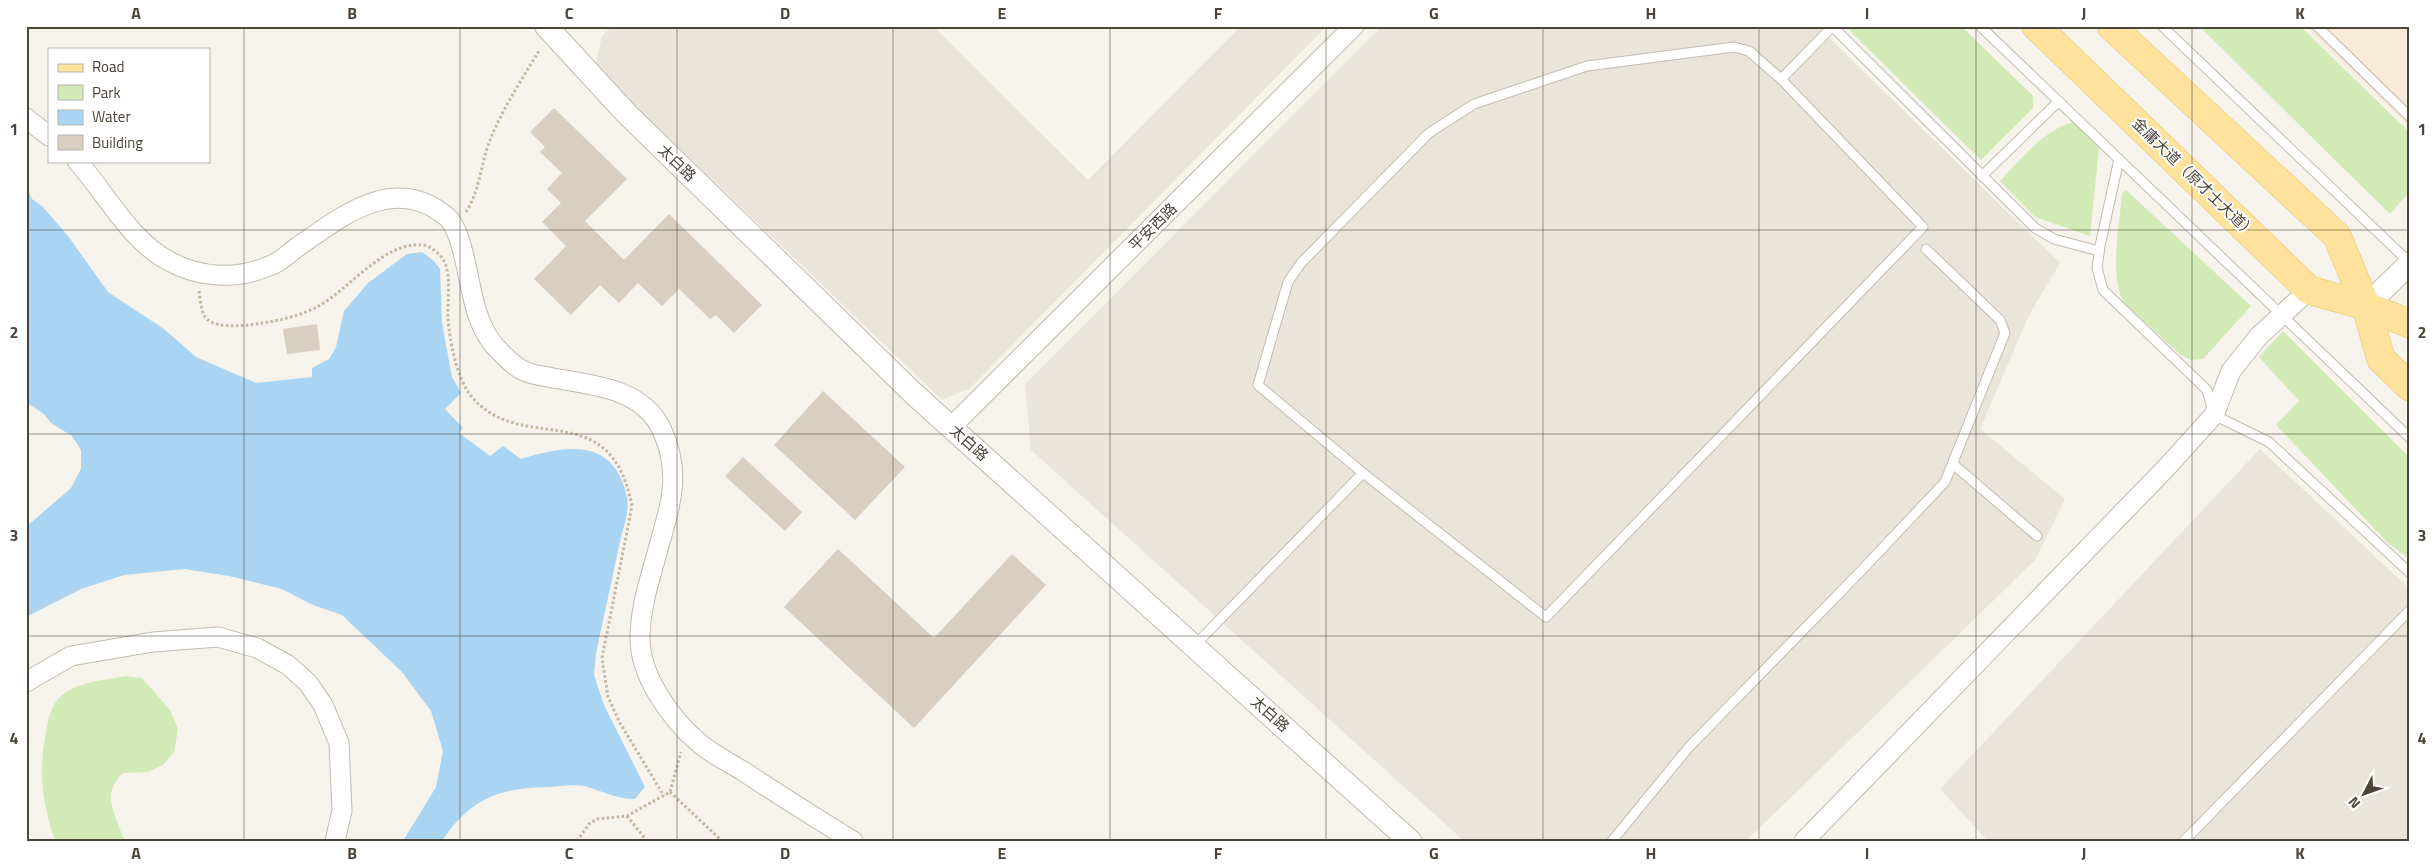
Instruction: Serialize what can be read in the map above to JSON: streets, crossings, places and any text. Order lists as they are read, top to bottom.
{
  "streets": {
    "main road": ["金庸大道（原才士大道）"],
    "street": ["太白路", "平安西路"]
  },
  "crossings": [
    ["太白路", "平安西路"]
  ],
  "legend": [
    "Road",
    "Park",
    "Water",
    "Building"
  ],
  "north": "bottom left",
  "grid": {
    "columns": [
      "A",
      "B",
      "C",
      "D",
      "E",
      "F",
      "G",
      "H",
      "I",
      "J",
      "K"
    ],
    "rows": [
      "1",
      "2",
      "3",
      "4"
    ]
  }
}
